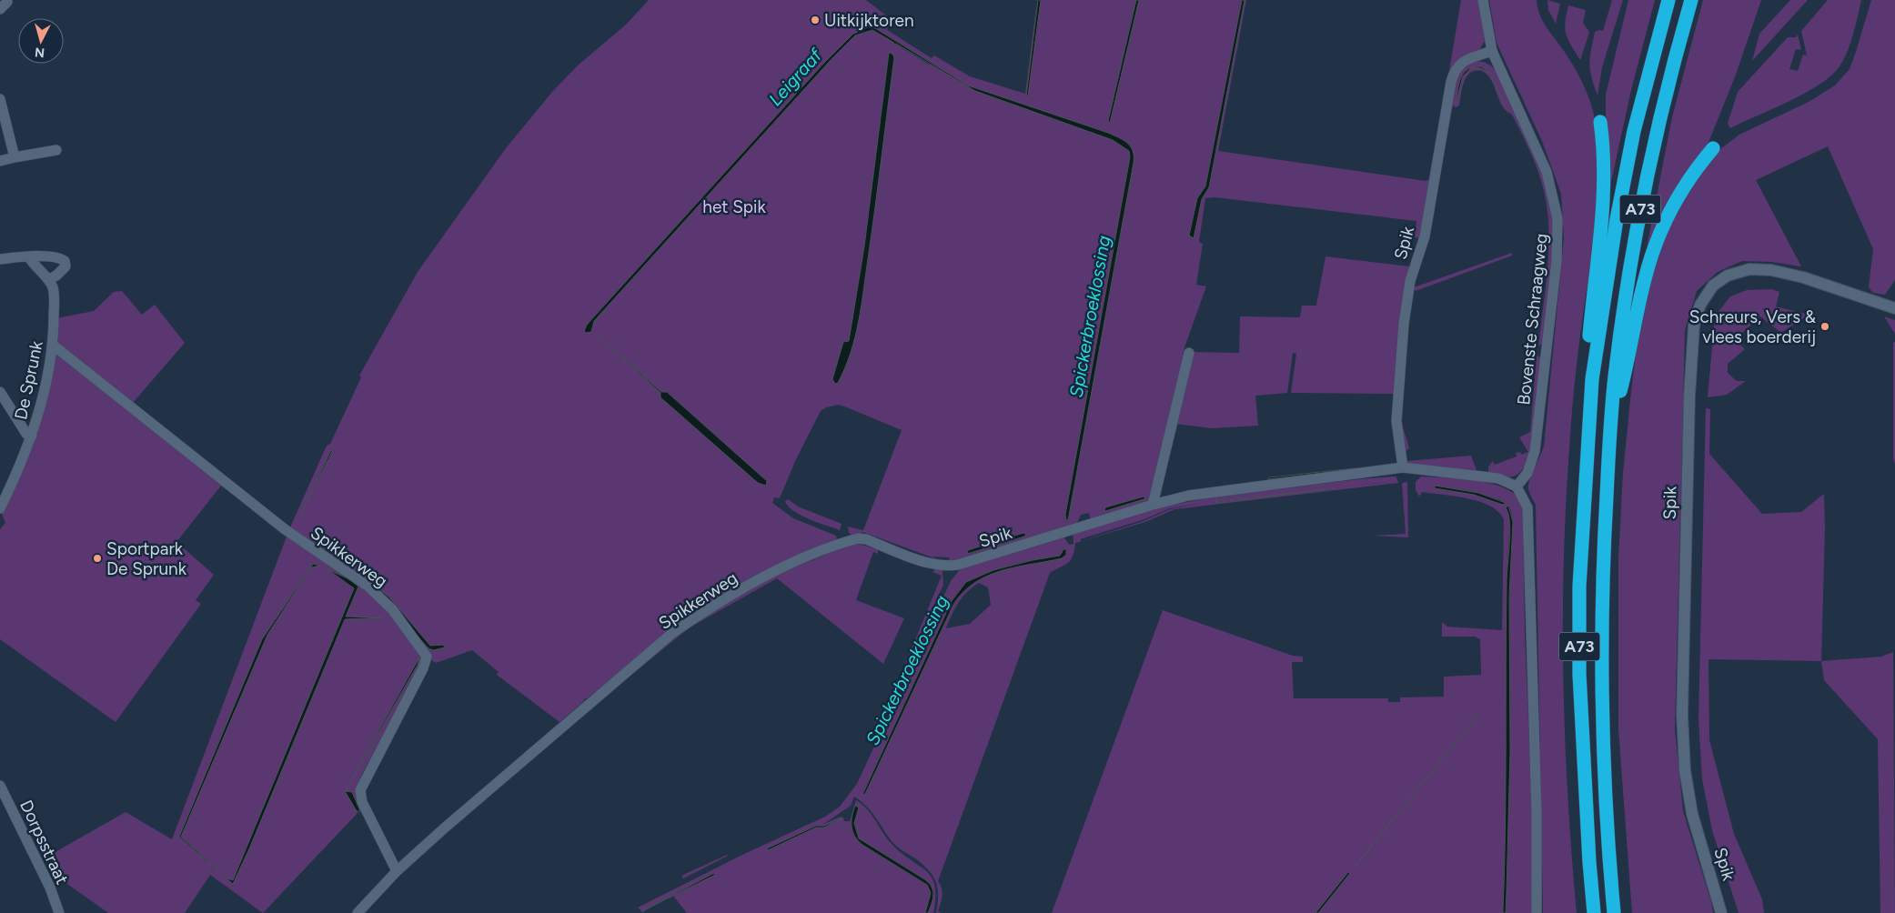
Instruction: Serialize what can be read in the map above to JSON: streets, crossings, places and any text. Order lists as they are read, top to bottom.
{
  "streets": {
    "highway": ["A73"],
    "street": [
      "Spik",
      "Bovenste Schraagweg",
      "De Sprunk",
      "Spikkerweg",
      "Dorpsstraat"
    ]
  },
  "crossings": [
    ["Spik", "Bovenste Schraagweg"],
    ["Spik", "Spikkerweg"],
    ["De Sprunk", "Spikkerweg"]
  ],
  "water": ["Leigraaf", "Spickerbroeklossing"],
  "parks": ["het Spik"],
  "places": ["Uitkijktoren", "Schreurs, Vers & vlees boerderij", "Sportpark De Sprunk"],
  "north": "bottom"
}
